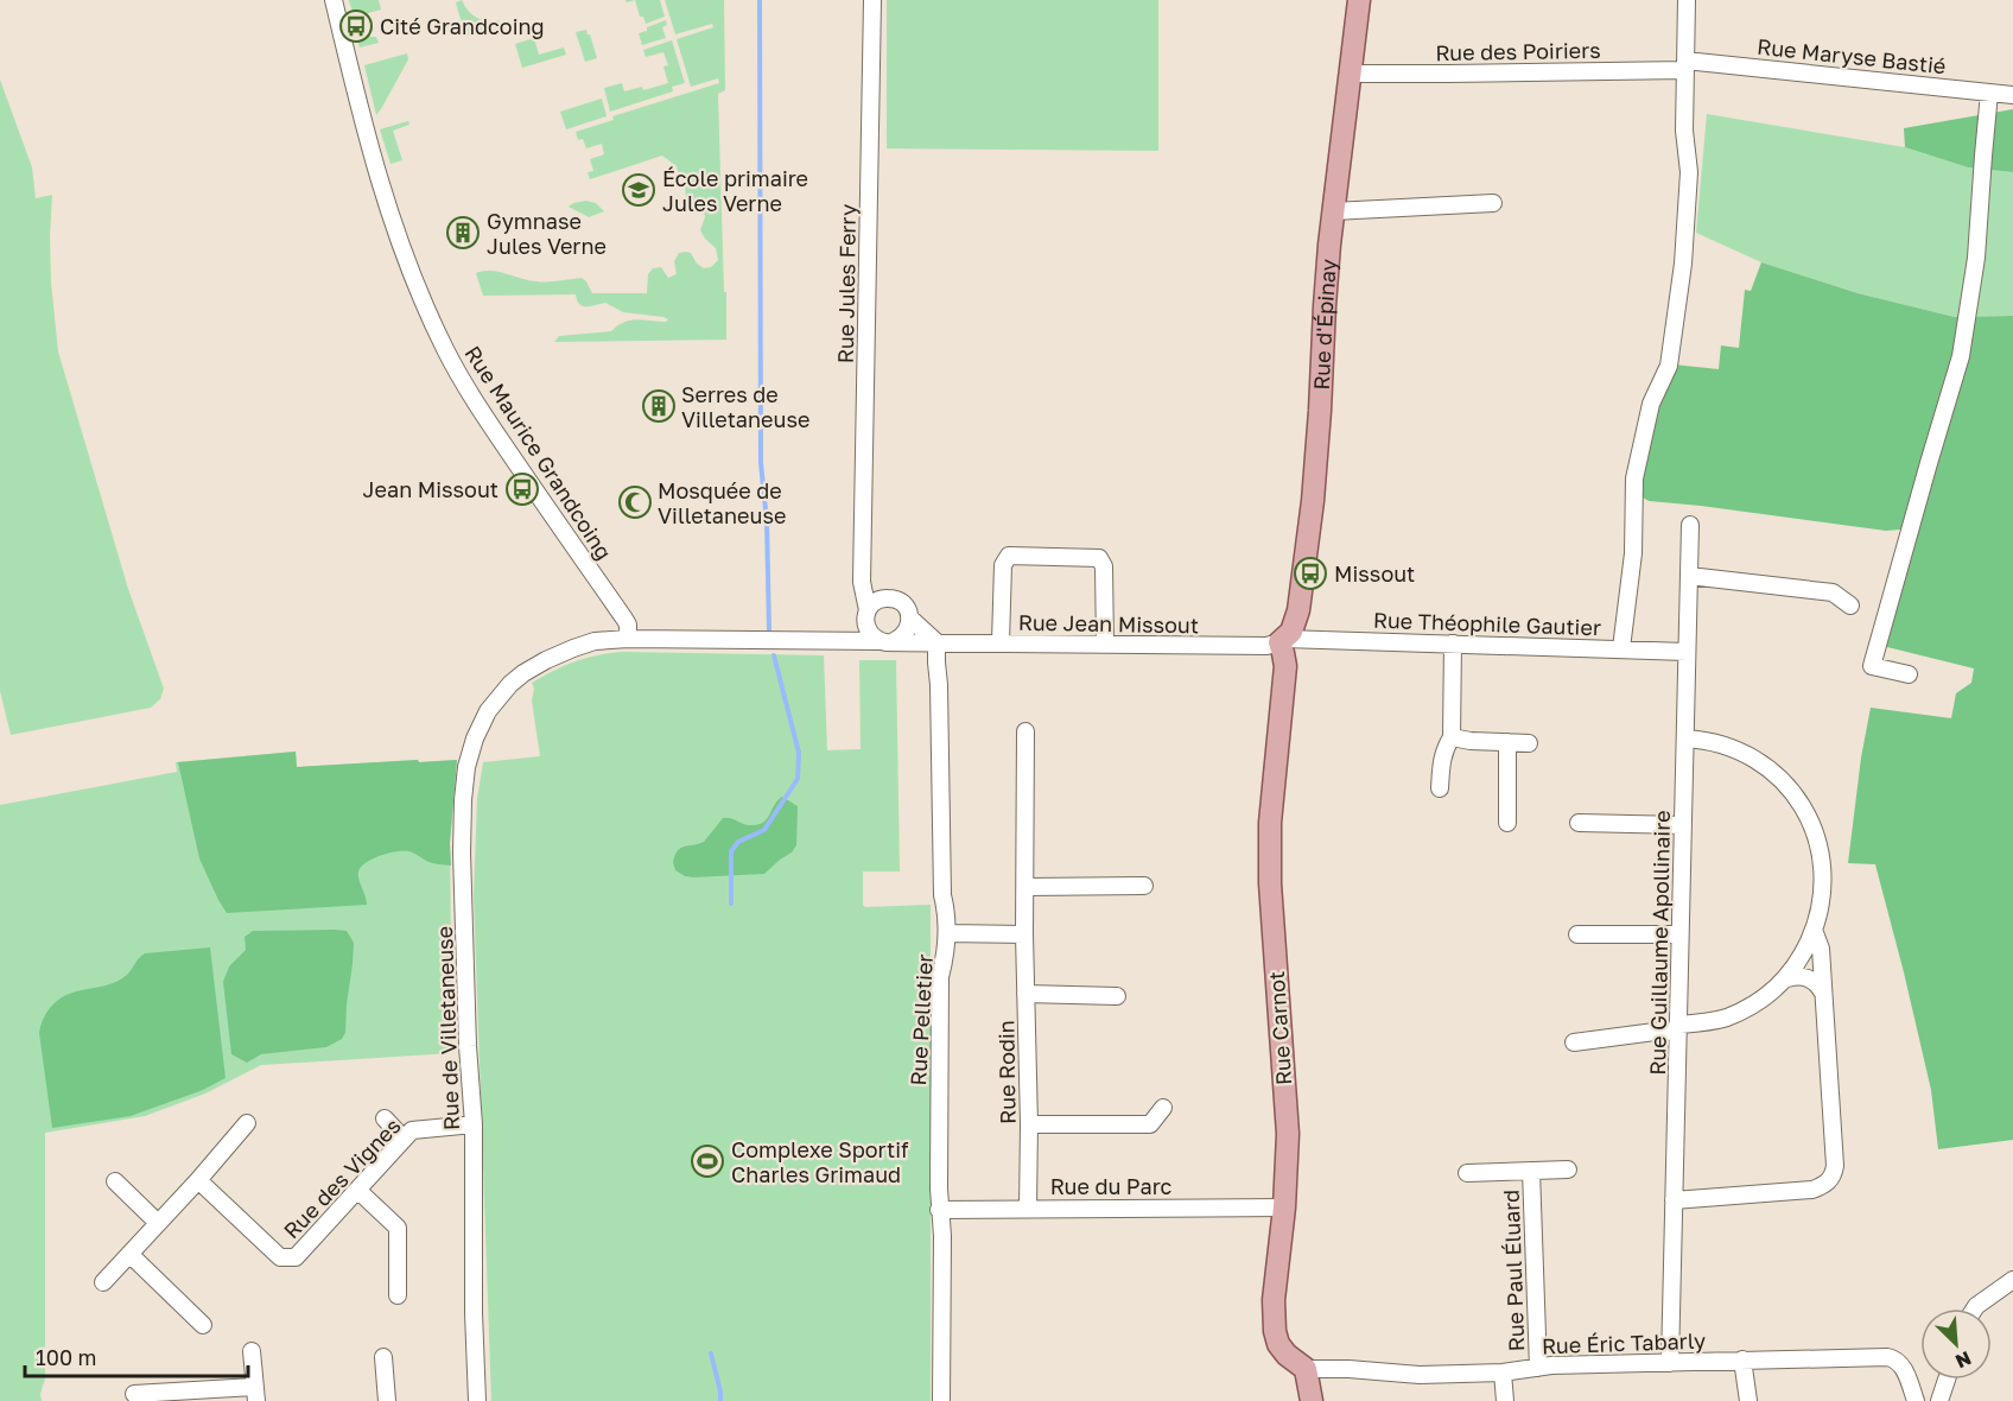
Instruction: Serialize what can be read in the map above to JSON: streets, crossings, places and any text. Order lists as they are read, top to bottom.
{
  "streets": {
    "main road": ["Rue d'Épinay", "Rue Carnot"],
    "street": [
      "Rue des Poiriers",
      "Rue Maryse Bastié",
      "Rue Jules Ferry",
      "Rue Maurice Grandcoing",
      "Rue Jean Missout",
      "Rue Théophile Gautier",
      "Rue Guillaume Apollinaire",
      "Rue Pelletier",
      "Rue de Villetaneuse",
      "Rue Rodin",
      "Rue des Vignes",
      "Rue du Parc",
      "Rue Paul Éluard",
      "Rue Éric Tabarly"
    ]
  },
  "crossings": [
    ["Rue des Poiriers", "Rue Maryse Bastié"],
    ["Rue des Poiriers", "Rue d'Épinay"],
    ["Rue Jules Ferry", "Rue Jean Missout"],
    ["Rue d'Épinay", "Rue Jean Missout"],
    ["Rue d'Épinay", "Rue Théophile Gautier"],
    ["Rue d'Épinay", "Rue Carnot"],
    ["Rue Maurice Grandcoing", "Rue Jean Missout"],
    ["Rue Jean Missout", "Rue Théophile Gautier"],
    ["Rue Jean Missout", "Rue Pelletier"],
    ["Rue Jean Missout", "Rue de Villetaneuse"],
    ["Rue Jean Missout", "Rue Carnot"],
    ["Rue Théophile Gautier", "Rue Guillaume Apollinaire"],
    ["Rue Théophile Gautier", "Rue Carnot"],
    ["Rue Guillaume Apollinaire", "Rue Éric Tabarly"],
    ["Rue Pelletier", "Rue du Parc"],
    ["Rue de Villetaneuse", "Rue des Vignes"],
    ["Rue Carnot", "Rue du Parc"],
    ["Rue Carnot", "Rue Éric Tabarly"],
    ["Rue Rodin", "Rue du Parc"],
    ["Rue Paul Éluard", "Rue Éric Tabarly"]
  ],
  "places": {
    "bus stop": ["Cité Grandcoing", "Jean Missout", "Missout"],
    "school or university": ["École primaire Jules Verne"],
    "building": ["Gymnase Jules Verne", "Serres de Villetaneuse"],
    "mosque": ["Mosquée de Villetaneuse"],
    "sports": ["Complexe Sportif Charles Grimaud"]
  },
  "scale_bar": "100 m",
  "north": "bottom right"
}
